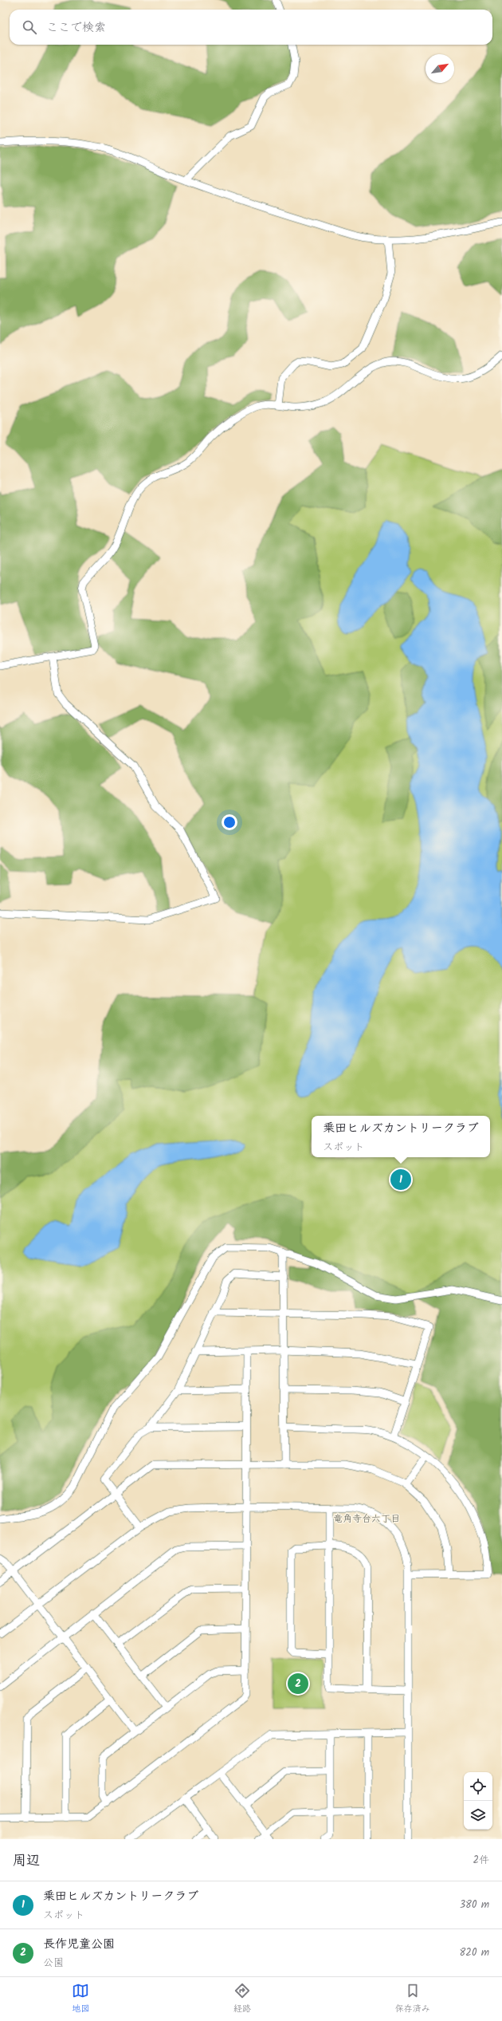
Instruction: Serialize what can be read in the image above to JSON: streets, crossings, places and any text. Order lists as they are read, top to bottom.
{
  "districts": ["竜角寺台六丁目"],
  "north": "top right",
  "page": {
    "search": "ここで検索",
    "popup": ["乗田ヒルズカントリークラブ", "スポット"],
    "pins": ["1", "2"],
    "heading": ["周辺", "2件"],
    "list": [
      {
        "mark": "1",
        "name": "乗田ヒルズカントリークラブ",
        "note": "スポット",
        "value": "380 m"
      },
      {
        "mark": "2",
        "name": "長作児童公園",
        "note": "公園",
        "value": "820 m"
      }
    ],
    "nav": ["地図", "経路", "保存済み"]
  }
}
